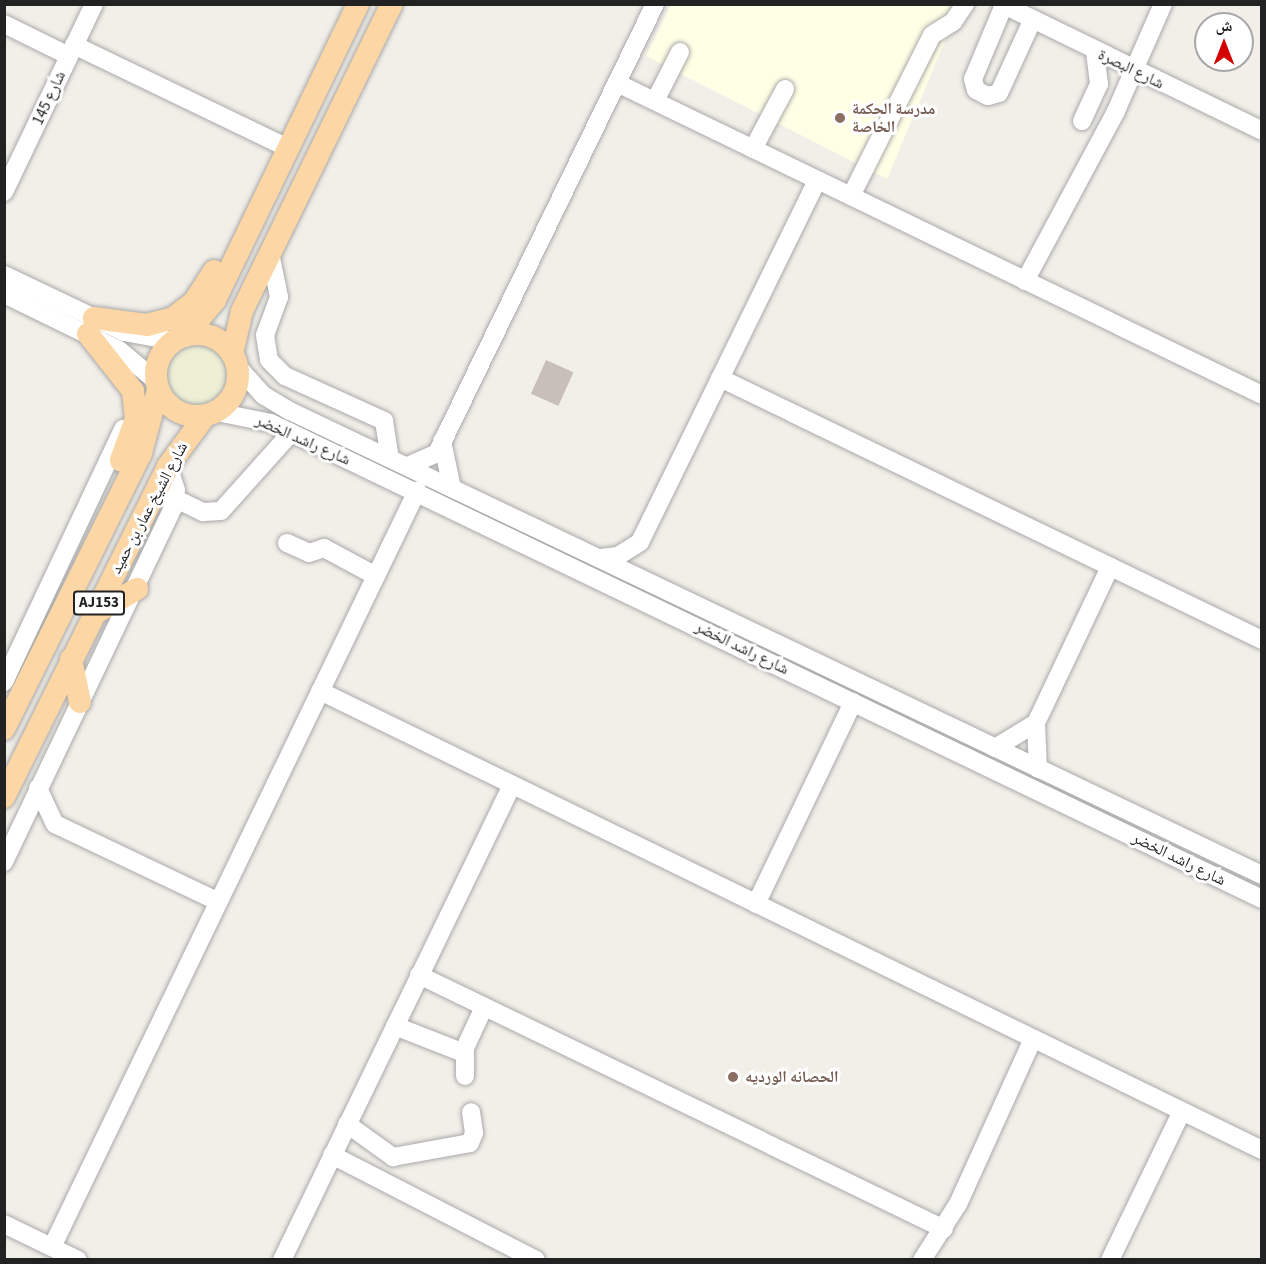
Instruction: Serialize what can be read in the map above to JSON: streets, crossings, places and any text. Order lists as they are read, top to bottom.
{
  "streets": {
    "main road": ["شارع الشيخ عمار بن حميد", "AJ153"],
    "street": ["شارع البصرة", "شارع 145", "شارع راشد الخضر"]
  },
  "crossings": [
    ["شارع راشد الخضر", "شارع الشيخ عمار بن حميد"]
  ],
  "places": ["مدرسة الحكمة الخاصة", "الحصانه الورديه"],
  "north": "top"
}
